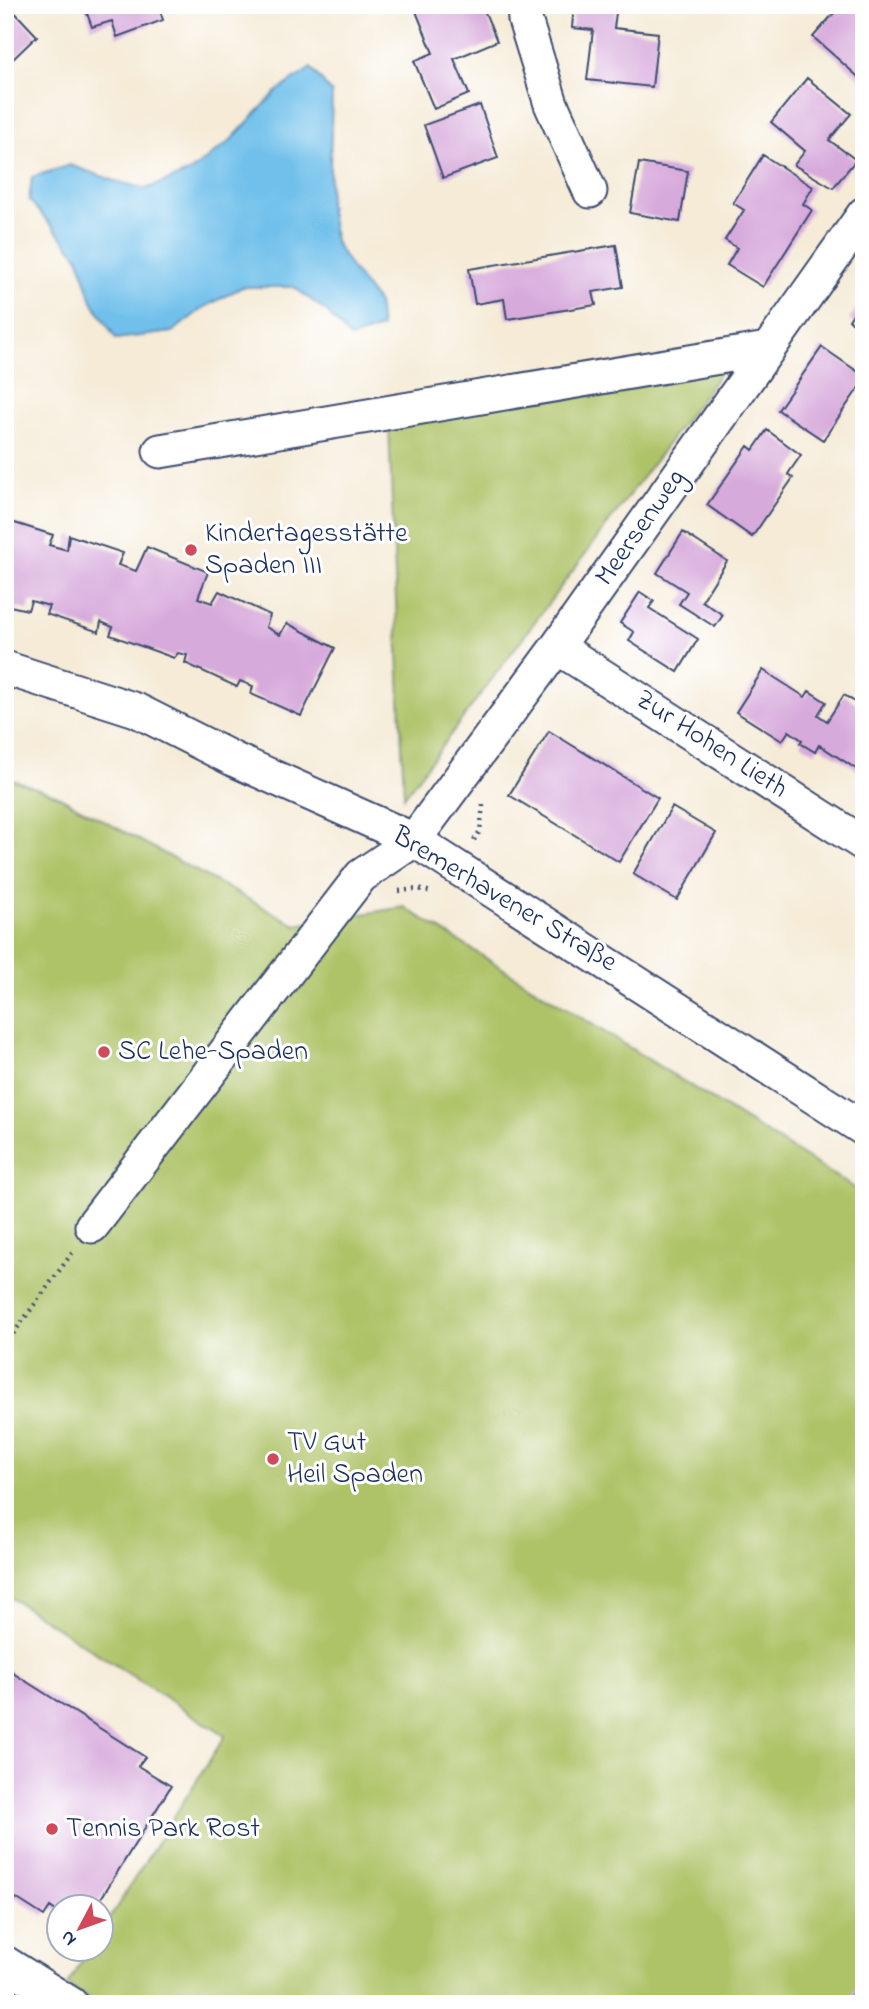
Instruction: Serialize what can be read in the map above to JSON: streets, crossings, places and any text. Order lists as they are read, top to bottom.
{
  "streets": {
    "street": ["Meersenweg", "Zur Hohen Lieth", "Bremerhavener Straße"]
  },
  "crossings": [
    ["Meersenweg", "Zur Hohen Lieth"],
    ["Meersenweg", "Bremerhavener Straße"]
  ],
  "places": [
    "Kindertagesstätte Spaden III",
    "SC Lehe-Spaden",
    "TV Gut Heil Spaden",
    "Tennis Park Rost"
  ],
  "north": "bottom left"
}
